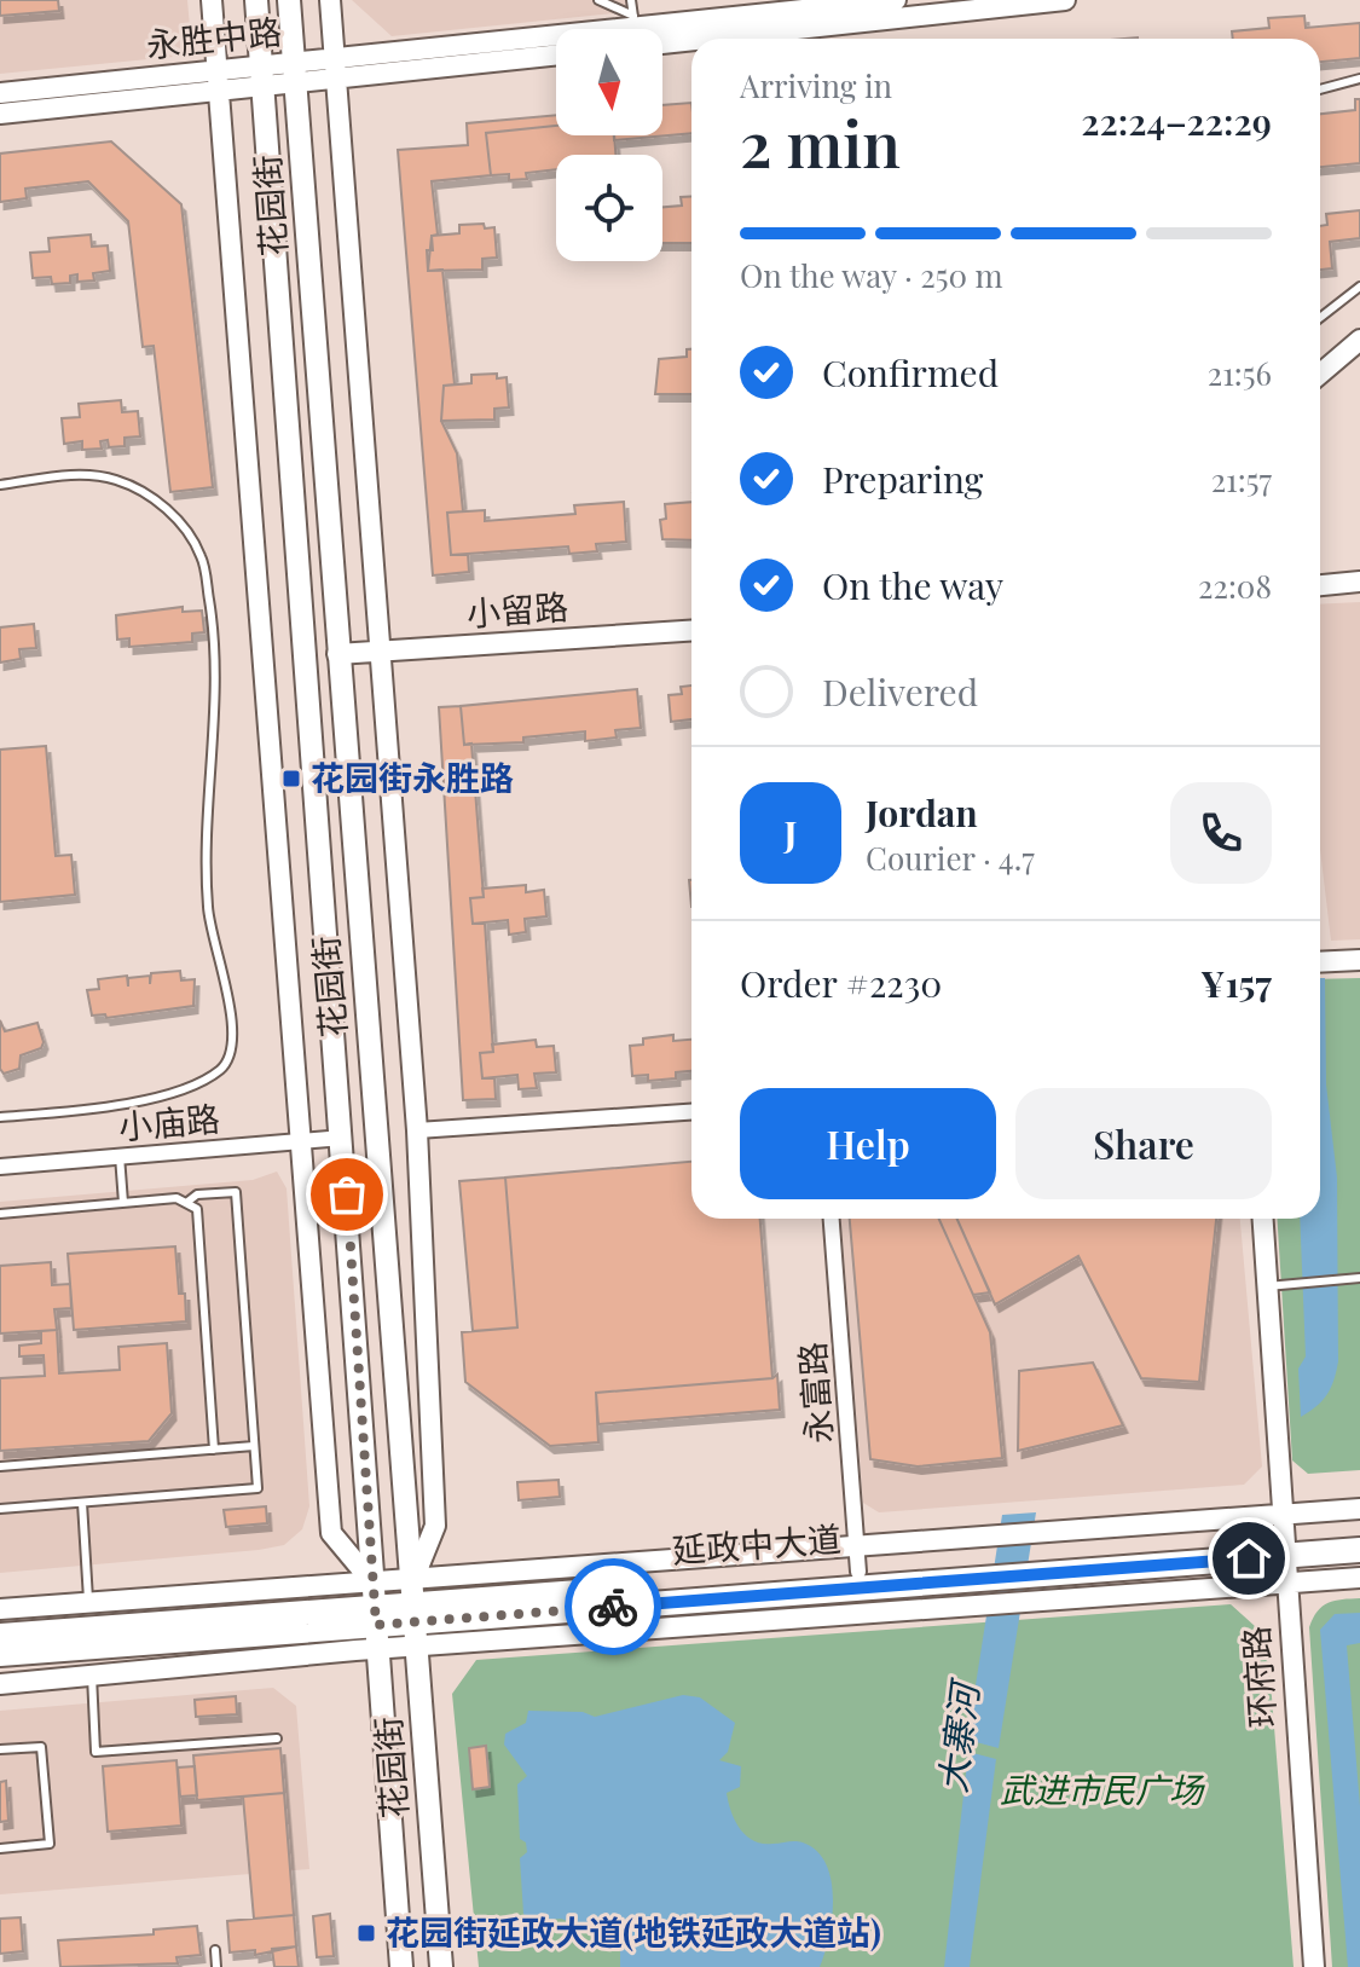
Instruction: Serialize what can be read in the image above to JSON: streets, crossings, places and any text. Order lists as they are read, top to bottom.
{
  "streets": {
    "main road": ["花园街", "延政中大道"],
    "street": [
      "永胜中路",
      "小留路",
      "小庙路",
      "永富路",
      "环府路"
    ]
  },
  "crossings": [
    ["永胜中路", "花园街"],
    ["花园街", "小留路"],
    ["花园街", "小庙路"],
    ["花园街", "延政中大道"],
    ["永富路", "延政中大道"]
  ],
  "water": ["大寨河"],
  "parks": ["武进市民广场"],
  "places": {
    "transit": ["花园街永胜路", "花园街延政大道(地铁延政大道站)"]
  },
  "north": "bottom",
  "page": {
    "heading": ["2 min", "Arriving in", "22:24–22:29"],
    "panel": [
      "Jordan",
      "Courier · 4.7",
      "Order #2230",
      "¥157"
    ],
    "bar": "On the way · 250 m",
    "list": [
      ["Confirmed", "21:56"],
      ["Preparing", "21:57"],
      ["On the way", "22:08"],
      "Delivered"
    ],
    "round": "J",
    "buttons": ["Help", "Share"]
  }
}
